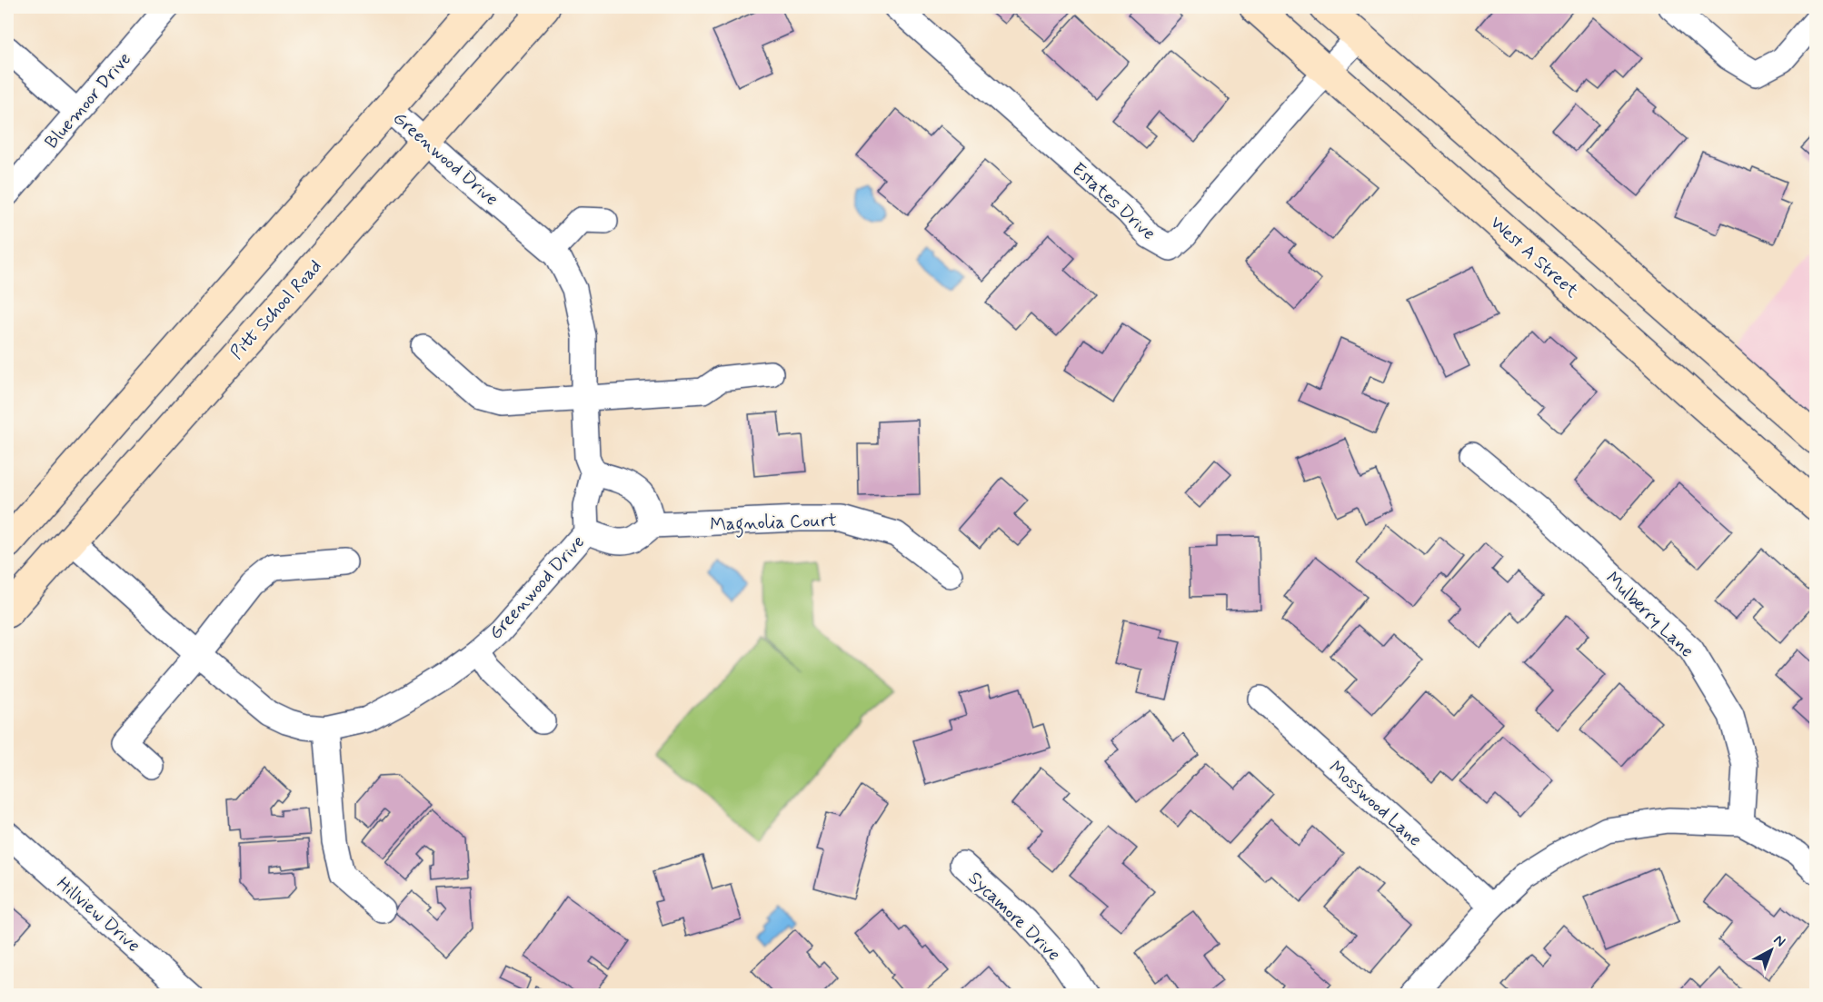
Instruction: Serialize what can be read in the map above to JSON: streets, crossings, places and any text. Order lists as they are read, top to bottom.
{
  "streets": {
    "street": [
      "Bluemoor Drive",
      "Greenwood Drive",
      "Estates Drive",
      "West A Street",
      "Pitt School Road",
      "Magnolia Court",
      "Mulberry Lane",
      "Mosswood Lane",
      "Hillview Drive",
      "Sycamore Drive"
    ]
  },
  "crossings": [
    ["Greenwood Drive", "Pitt School Road"],
    ["Greenwood Drive", "Magnolia Court"],
    ["Estates Drive", "West A Street"]
  ],
  "north": "top right"
}
